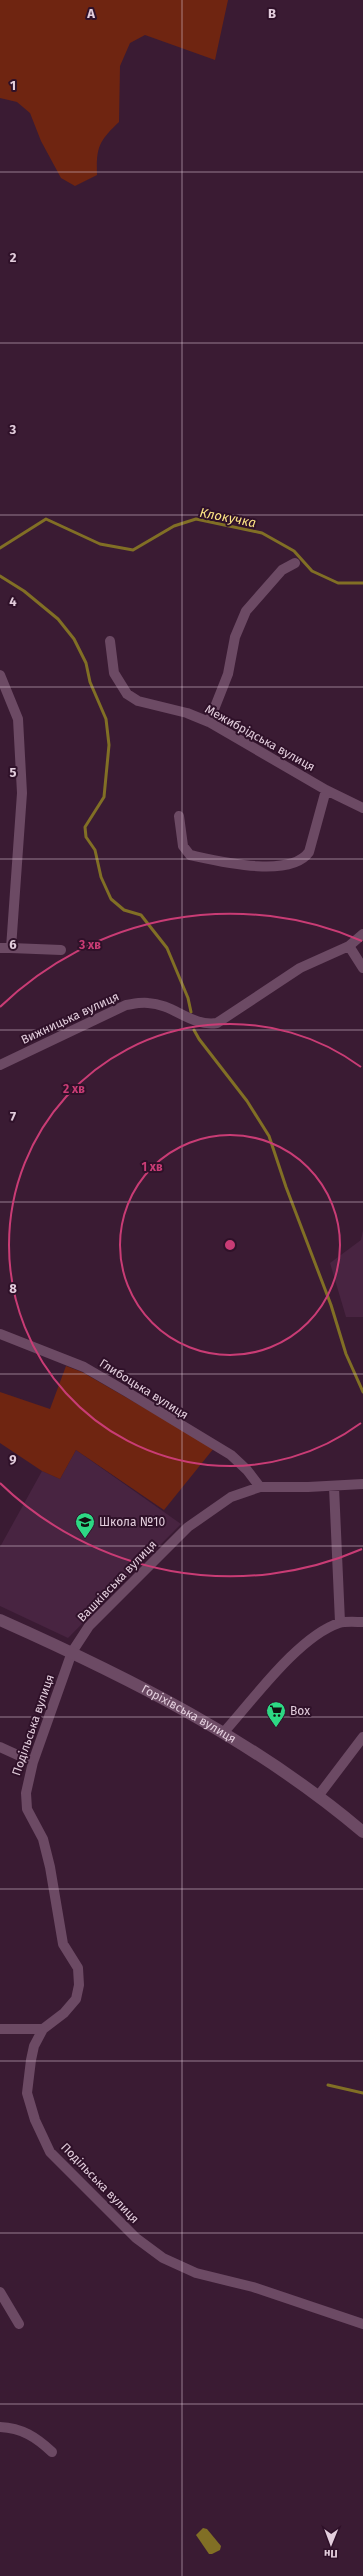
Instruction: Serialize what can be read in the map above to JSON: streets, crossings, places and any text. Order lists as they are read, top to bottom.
{
  "streets": {
    "street": [
      "Межибрідська вулиця",
      "Вижницька вулиця",
      "Глибоцька вулиця",
      "Вашківська вулиця",
      "Горіхівська вулиця",
      "Подільська вулиця"
    ]
  },
  "crossings": [
    ["Глибоцька вулиця", "Вашківська вулиця"],
    ["Вашківська вулиця", "Горіхівська вулиця"],
    ["Вашківська вулиця", "Подільська вулиця"],
    ["Горіхівська вулиця", "Подільська вулиця"]
  ],
  "water": ["Клокучка"],
  "places": {
    "school or university": ["Школа №10"],
    "supermarket": ["Box"]
  },
  "north": "bottom",
  "grid": {
    "columns": ["A", "B"],
    "rows": [
      "1",
      "2",
      "3",
      "4",
      "5",
      "6",
      "7",
      "8",
      "9"
    ]
  },
  "rings": ["3 хв", "2 хв", "1 хв"]
}
